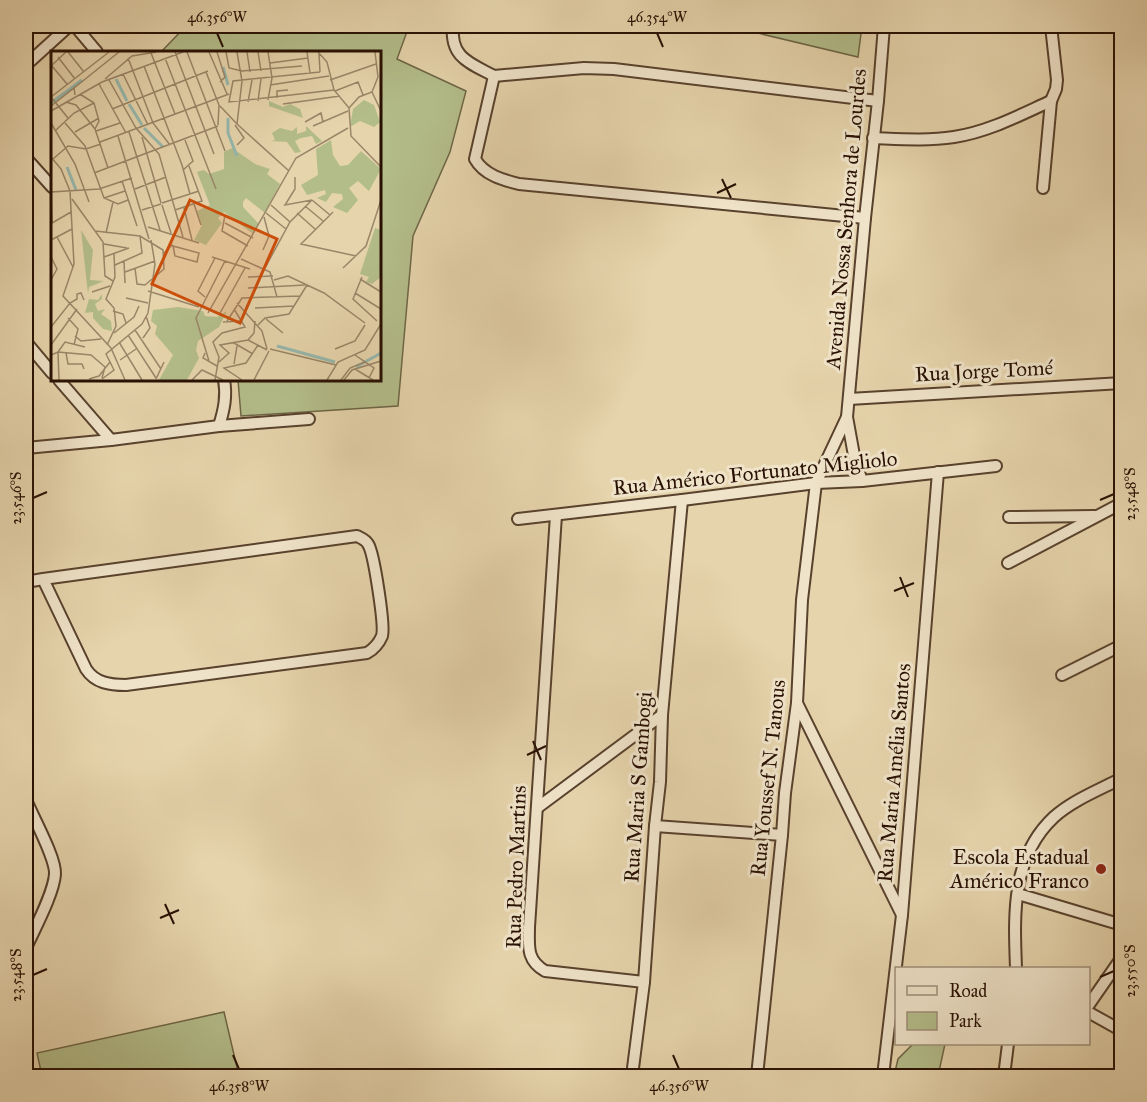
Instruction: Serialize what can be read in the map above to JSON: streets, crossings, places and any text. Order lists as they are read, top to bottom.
{
  "streets": {
    "street": [
      "Avenida Nossa Senhora de Lourdes",
      "Rua Jorge Tomé",
      "Rua Américo Fortunato Migliolo",
      "Rua Maria Amélia Santos",
      "Rua Youssef N. Tanous",
      "Rua Maria S Gambogi",
      "Rua Pedro Martins"
    ]
  },
  "crossings": [
    ["Avenida Nossa Senhora de Lourdes", "Rua Jorge Tomé"],
    ["Avenida Nossa Senhora de Lourdes", "Rua Youssef N. Tanous"],
    ["Rua Américo Fortunato Migliolo", "Rua Maria Amélia Santos"],
    ["Rua Américo Fortunato Migliolo", "Rua Youssef N. Tanous"],
    ["Rua Américo Fortunato Migliolo", "Rua Maria S Gambogi"],
    ["Rua Américo Fortunato Migliolo", "Rua Pedro Martins"],
    ["Rua Maria S Gambogi", "Rua Pedro Martins"]
  ],
  "places": ["Escola Estadual Américo Franco"],
  "legend": ["Road", "Park"],
  "coordinates": [
    "46.356°W",
    "46.354°W",
    "23.548°S",
    "23.546°S",
    "23.550°S",
    "46.358°W"
  ]
}
